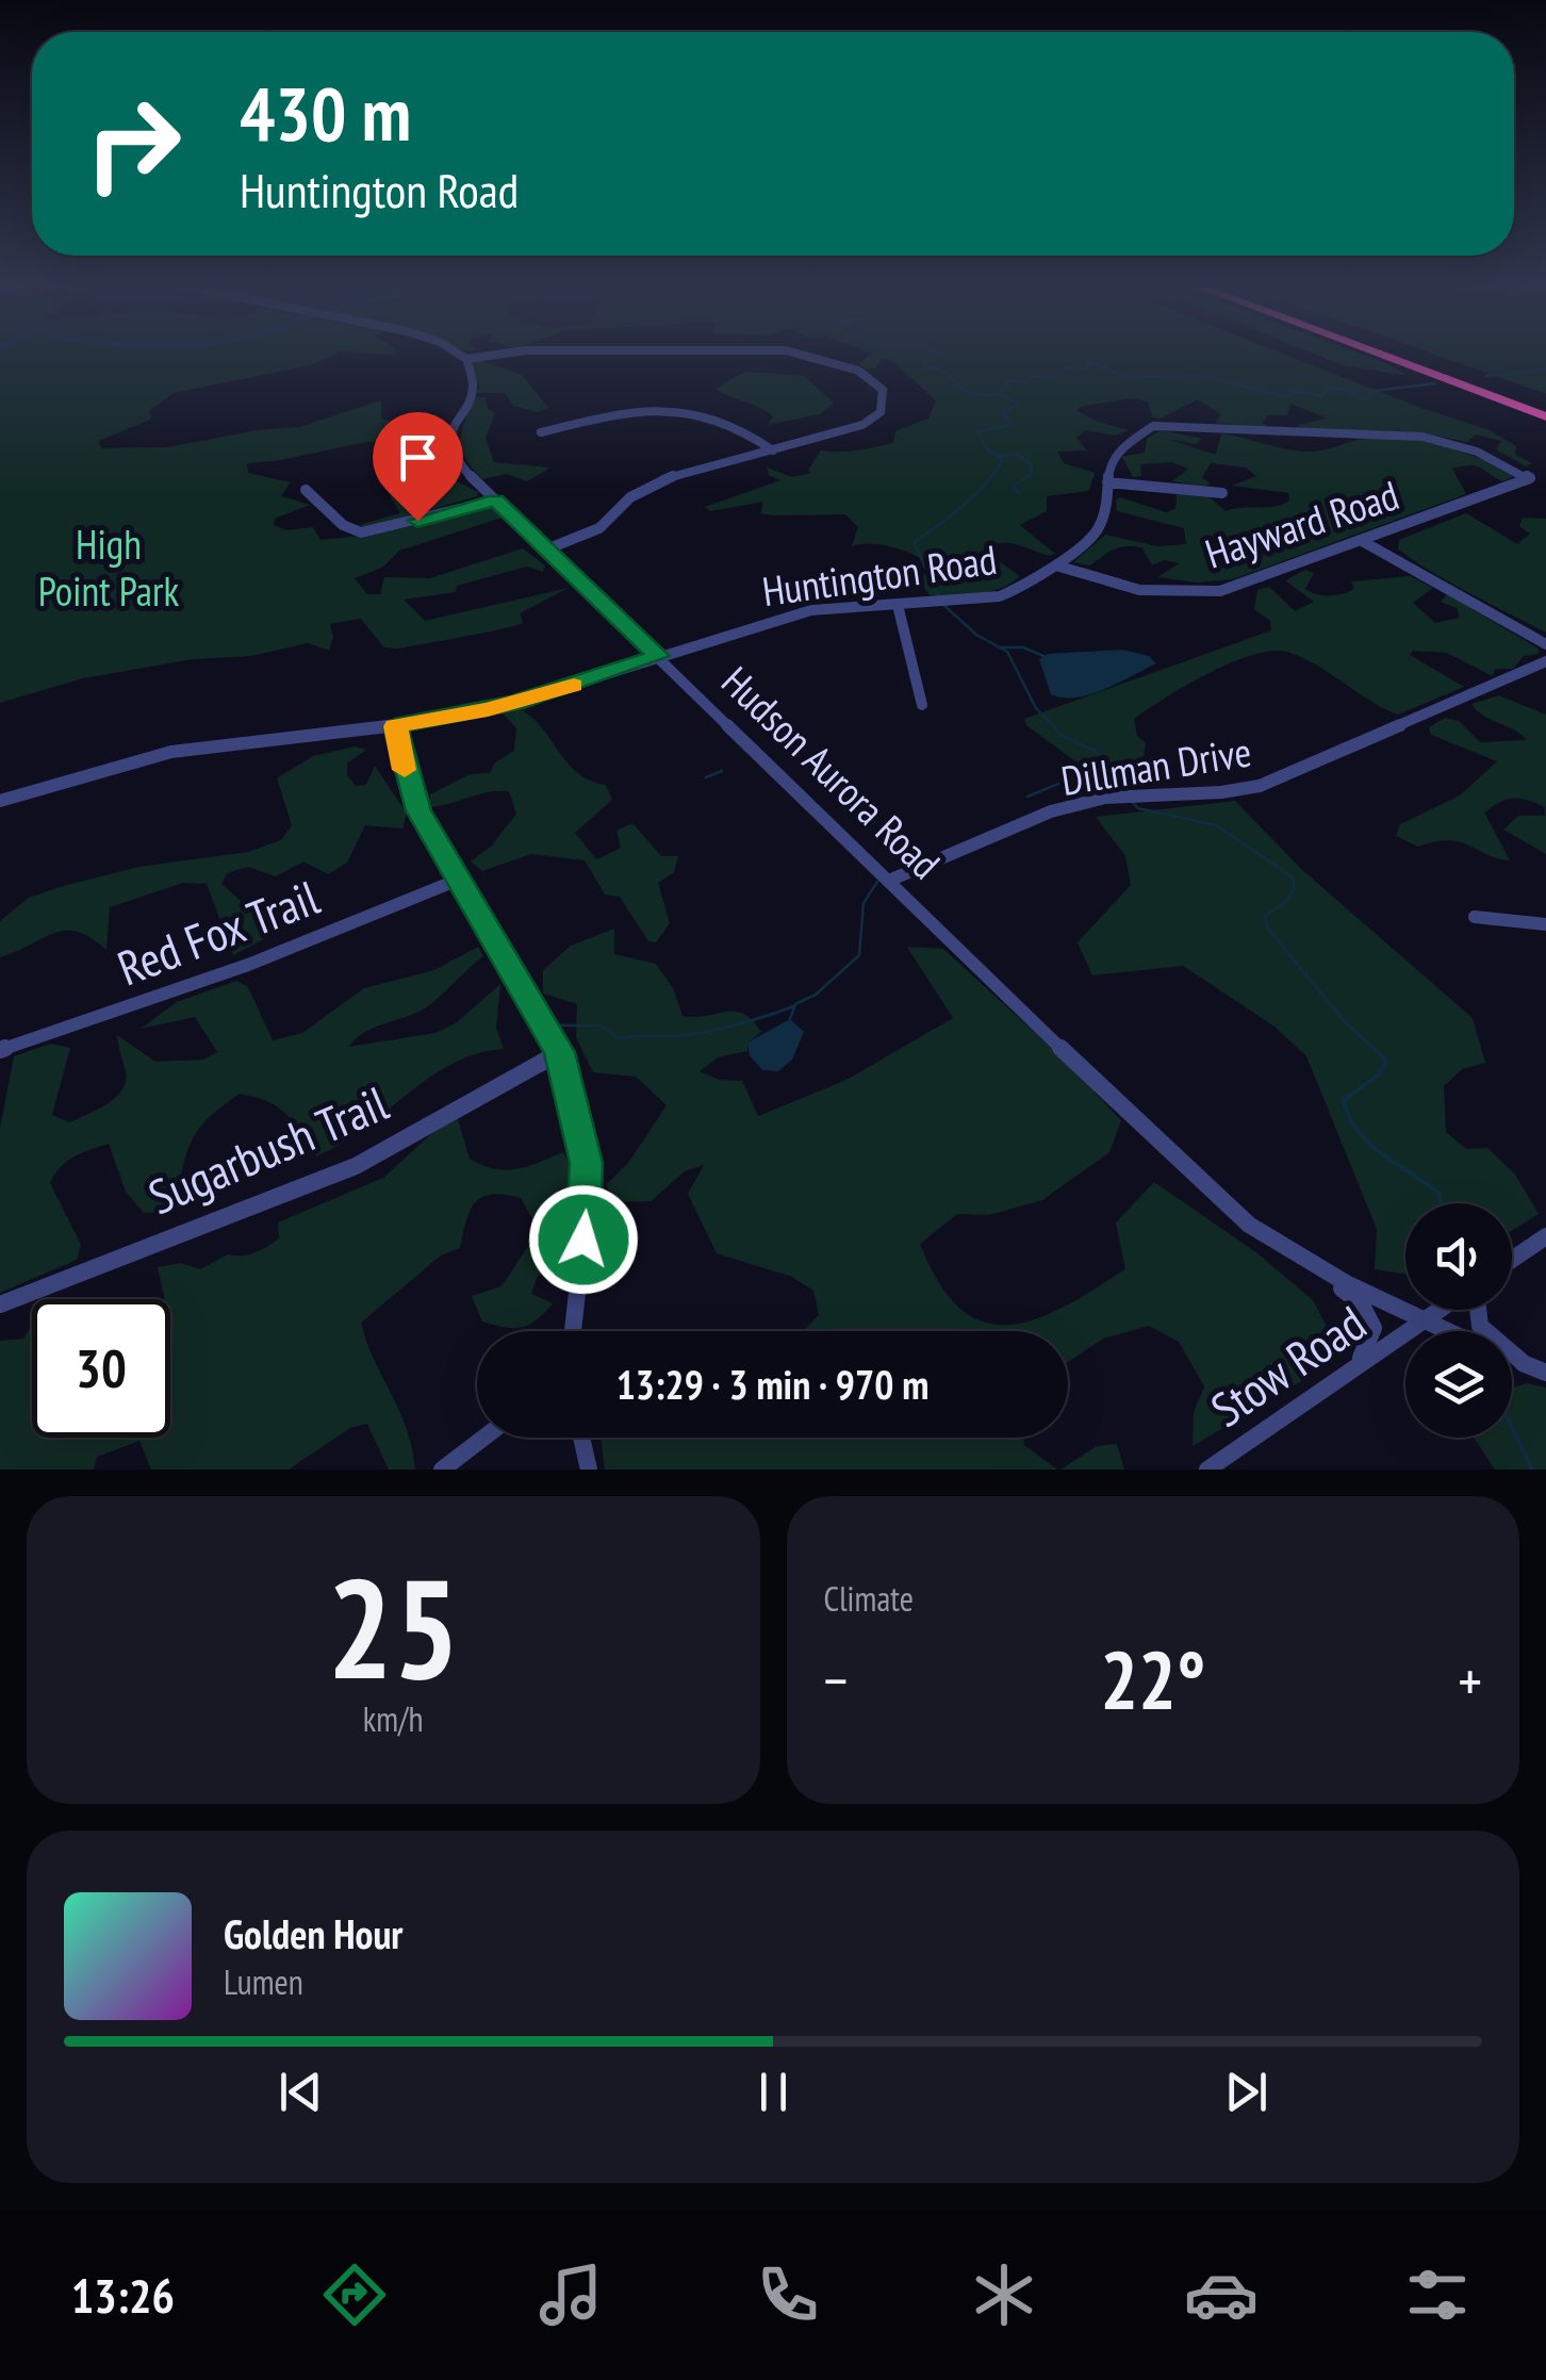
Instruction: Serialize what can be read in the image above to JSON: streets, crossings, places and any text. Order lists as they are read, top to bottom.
{
  "streets": {
    "street": [
      "Hayward Road",
      "Huntington Road",
      "Dillman Drive",
      "Hudson Aurora Road",
      "Red Fox Trail",
      "Sugarbush Trail",
      "Stow Road"
    ]
  },
  "crossings": [
    ["Hayward Road", "Huntington Road"],
    ["Huntington Road", "Hudson Aurora Road"],
    ["Dillman Drive", "Hudson Aurora Road"],
    ["Hudson Aurora Road", "Stow Road"]
  ],
  "parks": ["High Point Park"],
  "page": {
    "turn": ["430 m", "Huntington Road"],
    "limit": "30",
    "trip": "13:29 · 3 min · 970 m",
    "tile": [
      ["25", "km/h"],
      "Climate"
    ],
    "heat": ["−", "22°", "+"],
    "song": ["Golden Hour", "Lumen"],
    "tabs": "13:26"
  }
}
